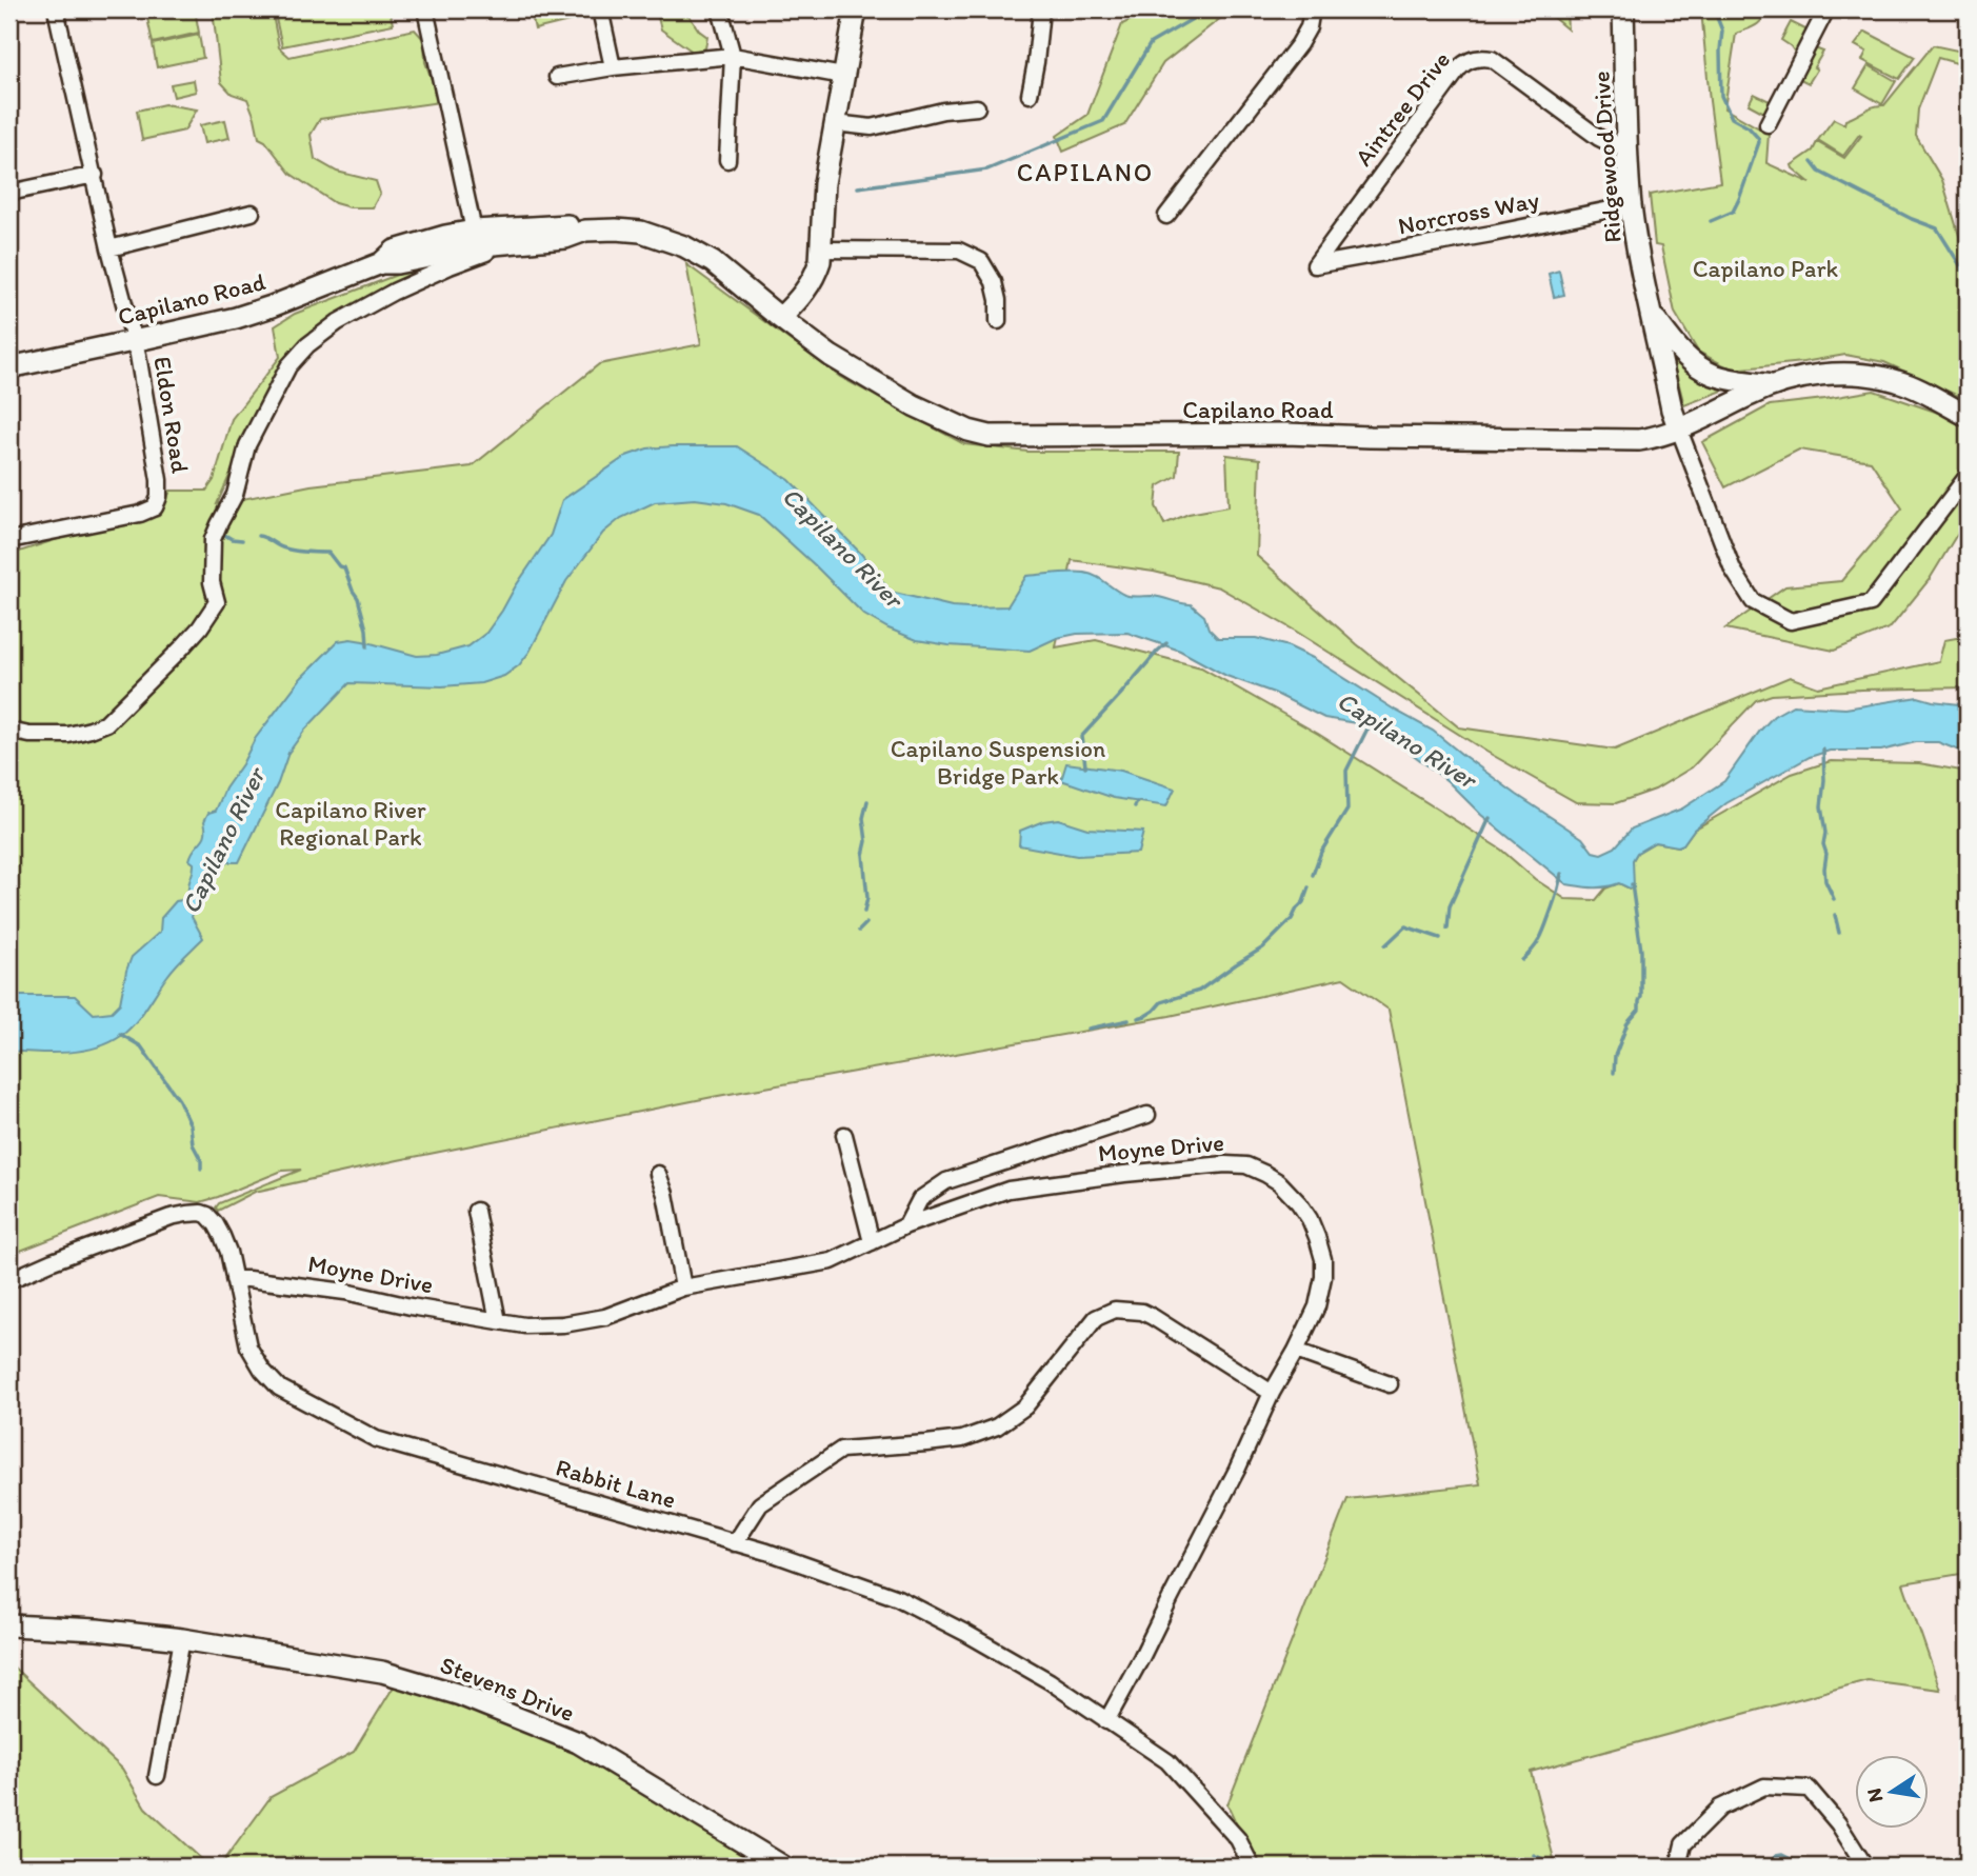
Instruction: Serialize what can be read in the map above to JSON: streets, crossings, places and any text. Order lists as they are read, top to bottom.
{
  "streets": {
    "main road": ["Ridgewood Drive", "Capilano Road", "Stevens Drive"],
    "street": [
      "Aintree Drive",
      "Norcross Way",
      "Eldon Road",
      "Moyne Drive",
      "Rabbit Lane"
    ]
  },
  "crossings": [
    ["Aintree Drive", "Ridgewood Drive"],
    ["Aintree Drive", "Norcross Way"],
    ["Ridgewood Drive", "Norcross Way"],
    ["Ridgewood Drive", "Capilano Road"],
    ["Capilano Road", "Eldon Road"],
    ["Moyne Drive", "Rabbit Lane"]
  ],
  "districts": ["CAPILANO"],
  "water": ["Capilano River"],
  "parks": ["Capilano Park", "Capilano Suspension Bridge Park", "Capilano River Regional Park"],
  "north": "left"
}
